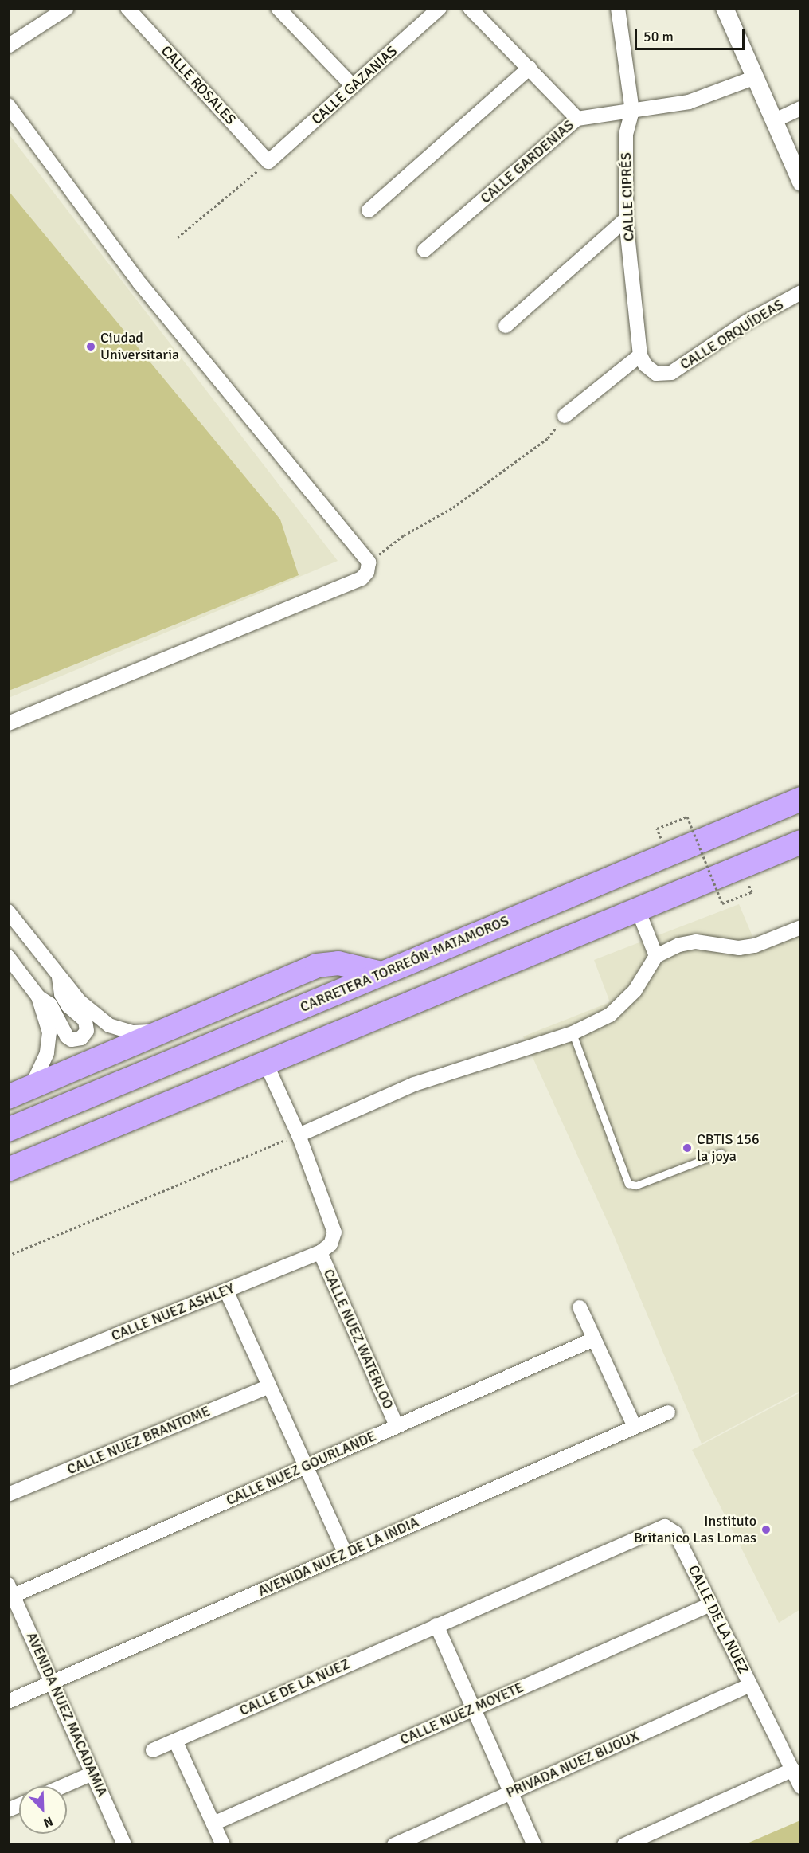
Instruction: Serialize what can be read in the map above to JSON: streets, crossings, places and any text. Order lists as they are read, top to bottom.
{
  "streets": {
    "highway": ["CARRETERA TORREÓN-MATAMOROS"],
    "street": [
      "CALLE ROSALES",
      "CALLE GAZANIAS",
      "CALLE GARDENIAS",
      "CALLE CIPRÉS",
      "CALLE ORQUÍDEAS",
      "CALLE NUEZ ASHLEY",
      "CALLE NUEZ WATERLOO",
      "CALLE NUEZ BRANTOME",
      "CALLE NUEZ GOURLANDE",
      "AVENIDA NUEZ DE LA INDIA",
      "CALLE DE LA NUEZ",
      "CALLE NUEZ MOYETE",
      "AVENIDA NUEZ MACADAMIA",
      "PRIVADA NUEZ BIJOUX"
    ]
  },
  "crossings": [
    ["CALLE ROSALES", "CALLE GAZANIAS"],
    ["CALLE GARDENIAS", "CALLE CIPRÉS"],
    ["CALLE CIPRÉS", "CALLE ORQUÍDEAS"],
    ["CALLE NUEZ ASHLEY", "CALLE NUEZ WATERLOO"],
    ["CALLE NUEZ WATERLOO", "CALLE NUEZ GOURLANDE"],
    ["CALLE NUEZ GOURLANDE", "AVENIDA NUEZ MACADAMIA"],
    ["AVENIDA NUEZ DE LA INDIA", "AVENIDA NUEZ MACADAMIA"],
    ["CALLE DE LA NUEZ", "CALLE NUEZ MOYETE"],
    ["CALLE DE LA NUEZ", "PRIVADA NUEZ BIJOUX"]
  ],
  "places": ["Ciudad Universitaria", "CBTIS 156 la joya", "Instituto Britanico Las Lomas"],
  "scale_bar": "50 m",
  "north": "bottom right"
}
